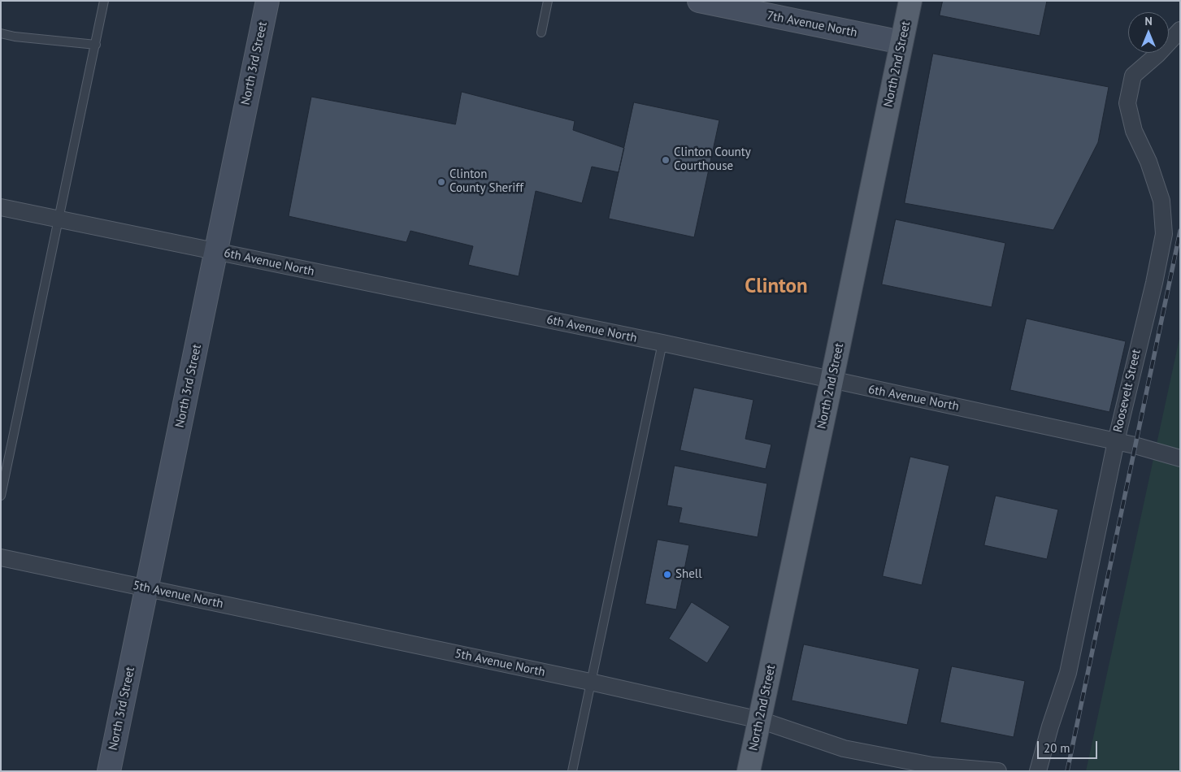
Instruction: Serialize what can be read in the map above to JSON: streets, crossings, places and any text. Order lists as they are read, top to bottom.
{
  "streets": {
    "main road": ["North 2nd Street"],
    "street": [
      "7th Avenue North",
      "North 3rd Street",
      "6th Avenue North",
      "Roosevelt Street",
      "5th Avenue North"
    ]
  },
  "crossings": [
    ["7th Avenue North", "North 2nd Street"],
    ["North 3rd Street", "6th Avenue North"],
    ["North 3rd Street", "5th Avenue North"],
    ["North 2nd Street", "6th Avenue North"],
    ["North 2nd Street", "5th Avenue North"],
    ["6th Avenue North", "Roosevelt Street"]
  ],
  "districts": ["Clinton"],
  "places": ["Clinton County Courthouse", "Clinton County Sheriff", "Shell"],
  "scale_bar": "20 m",
  "north": "top"
}
